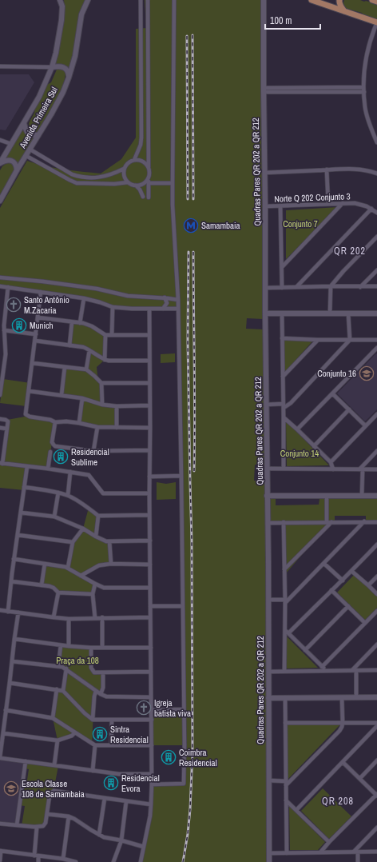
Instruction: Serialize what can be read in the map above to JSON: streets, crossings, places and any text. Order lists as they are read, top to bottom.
{
  "streets": {
    "street": ["Avenida Primeira Sul", "Quadras Pares QR 202 a QR 212", "Norte Q 202 Conjunto 3"]
  },
  "crossings": [
    ["Quadras Pares QR 202 a QR 212", "Norte Q 202 Conjunto 3"]
  ],
  "districts": ["QR 202", "QR 208"],
  "parks": ["Conjunto 7", "Conjunto 14", "Praça da 108"],
  "places": {
    "metro station": ["Samambaia"],
    "church": ["Santo Antônio M.Zacaria", "Igreja batista viva"],
    "building": [
      "Munich",
      "Residencial Sublime",
      "Sintra Residencial",
      "Coimbra Residencial",
      "Residencial Evora"
    ],
    "school or university": ["Conjunto 16", "Escola Classe 108 de Samambaia"]
  },
  "scale_bar": "100 m"
}
